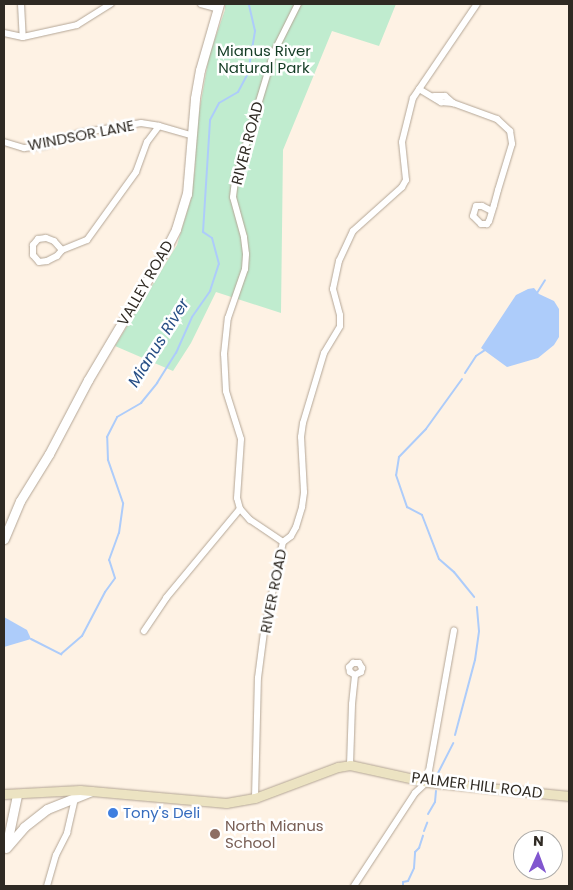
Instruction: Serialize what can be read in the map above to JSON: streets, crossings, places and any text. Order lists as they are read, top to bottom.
{
  "streets": {
    "main road": ["PALMER HILL ROAD"],
    "street": ["WINDSOR LANE", "RIVER ROAD", "VALLEY ROAD"]
  },
  "crossings": [
    ["WINDSOR LANE", "VALLEY ROAD"],
    ["RIVER ROAD", "PALMER HILL ROAD"]
  ],
  "water": ["Mianus River"],
  "parks": ["Mianus River Natural Park"],
  "places": ["Tony's Deli", "North Mianus School"],
  "north": "top"
}
